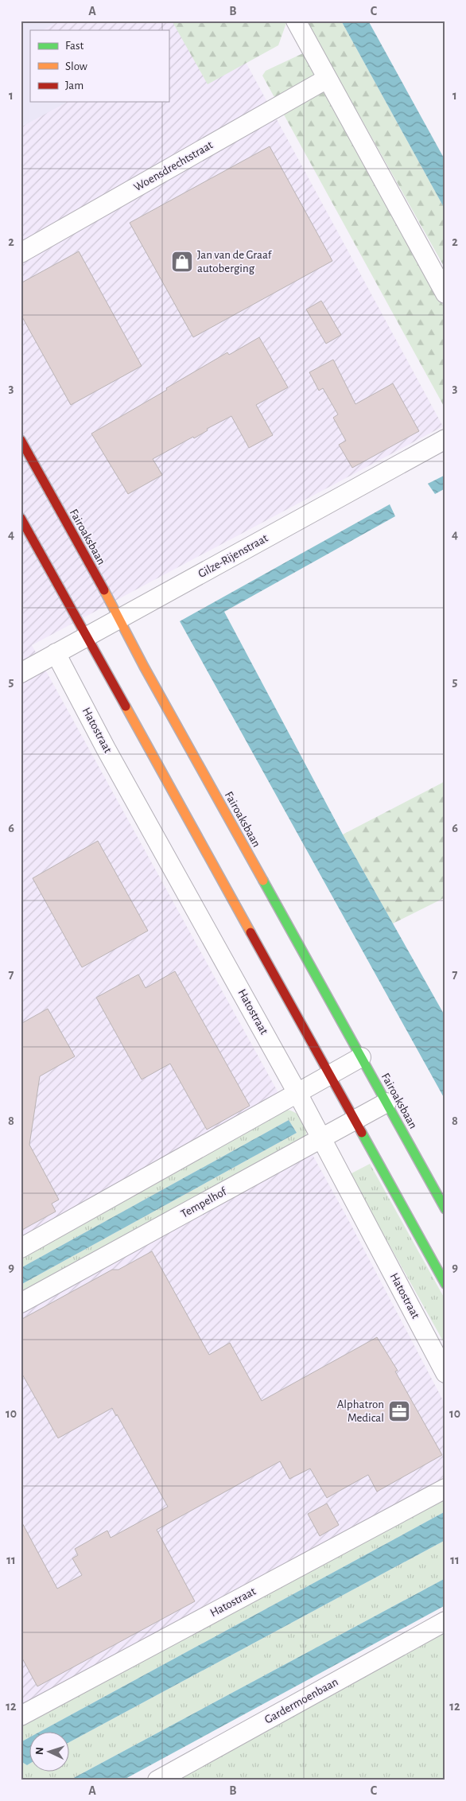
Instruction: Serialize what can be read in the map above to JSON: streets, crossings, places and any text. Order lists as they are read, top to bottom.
{
  "streets": {
    "main road": ["Fairoaksbaan"],
    "street": [
      "Woensdrechtstraat",
      "Gilze-Rijenstraat",
      "Hatostraat",
      "Tempelhof",
      "Gardermoenbaan"
    ]
  },
  "crossings": [
    ["Fairoaksbaan", "Gilze-Rijenstraat"],
    ["Fairoaksbaan", "Tempelhof"],
    ["Gilze-Rijenstraat", "Hatostraat"],
    ["Hatostraat", "Tempelhof"]
  ],
  "places": {
    "shop": ["Jan van de Graaf autoberging"],
    "office": ["Alphatron Medical"]
  },
  "legend": ["Fast", "Slow", "Jam"],
  "north": "left",
  "grid": {
    "columns": ["A", "B", "C"],
    "rows": [
      "1",
      "2",
      "3",
      "4",
      "5",
      "6",
      "7",
      "8",
      "9",
      "10",
      "11",
      "12"
    ]
  }
}
